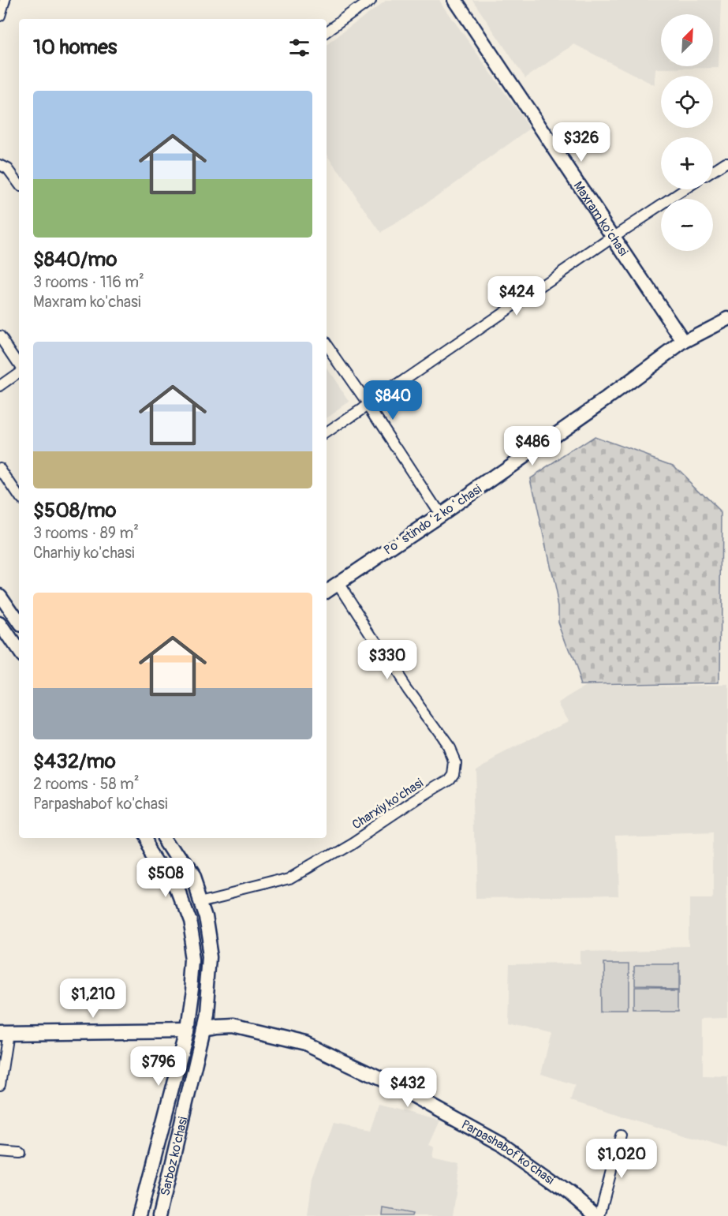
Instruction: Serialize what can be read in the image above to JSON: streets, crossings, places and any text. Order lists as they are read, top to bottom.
{
  "streets": {
    "main road": [
      "Maxram ko'chasi",
      "Poʻstindoʻz koʻchasi",
      "Parpashabof ko'chasi",
      "Sarboz ko'chasi"
    ],
    "street": ["Charxiy ko'chasi"]
  },
  "crossings": [
    ["Maxram ko'chasi", "Poʻstindoʻz koʻchasi"],
    ["Poʻstindoʻz koʻchasi", "Charxiy ko'chasi"],
    ["Charxiy ko'chasi", "Sarboz ko'chasi"],
    ["Parpashabof ko'chasi", "Sarboz ko'chasi"]
  ],
  "north": "top right",
  "page": {
    "map_buttons": ["+", "−"],
    "heading": "10 homes",
    "list": [
      {
        "name": "$840/mo",
        "note": "3 rooms · 116 m² · Maxram ko'chasi"
      },
      {
        "name": "$508/mo",
        "note": "3 rooms · 89 m² · Charhiy ko'chasi"
      },
      {
        "name": "$432/mo",
        "note": "2 rooms · 58 m² · Parpashabof ko'chasi"
      }
    ],
    "price": [
      "$326",
      "$424",
      "$840",
      "$486",
      "$330",
      "$508",
      "$1,210",
      "$796",
      "$432",
      "$1,020"
    ]
  }
}
